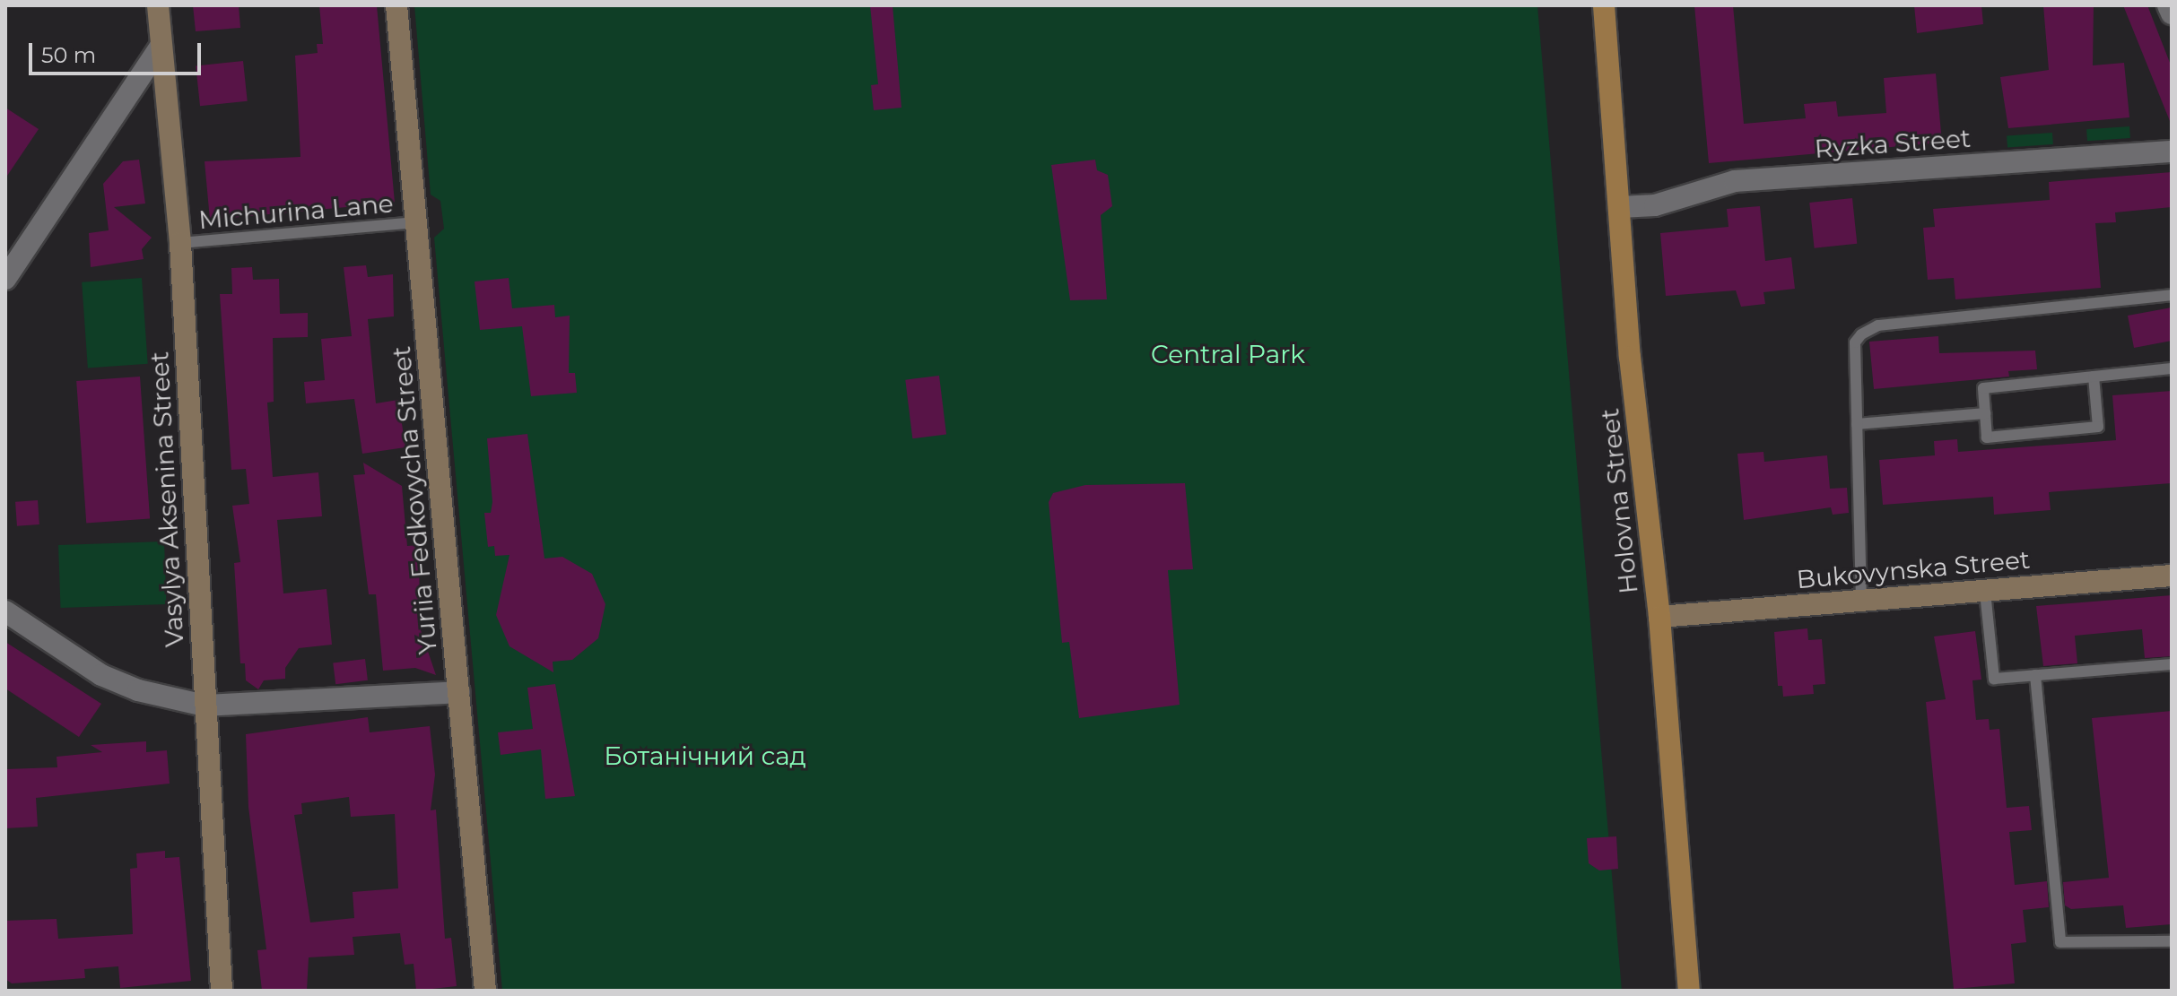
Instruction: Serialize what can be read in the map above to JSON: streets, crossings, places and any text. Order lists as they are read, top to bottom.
{
  "streets": {
    "main road": ["Holovna Street"],
    "street": [
      "Ryzka Street",
      "Vasylya Aksenina Street",
      "Yuriia Fedkovycha Street",
      "Bukovynska Street"
    ],
    "lane": ["Michurina Lane"]
  },
  "crossings": [
    ["Ryzka Street", "Holovna Street"],
    ["Michurina Lane", "Vasylya Aksenina Street"],
    ["Michurina Lane", "Yuriia Fedkovycha Street"],
    ["Holovna Street", "Bukovynska Street"]
  ],
  "parks": ["Central Park", "Ботанічний сад"],
  "scale_bar": "50 m"
}
